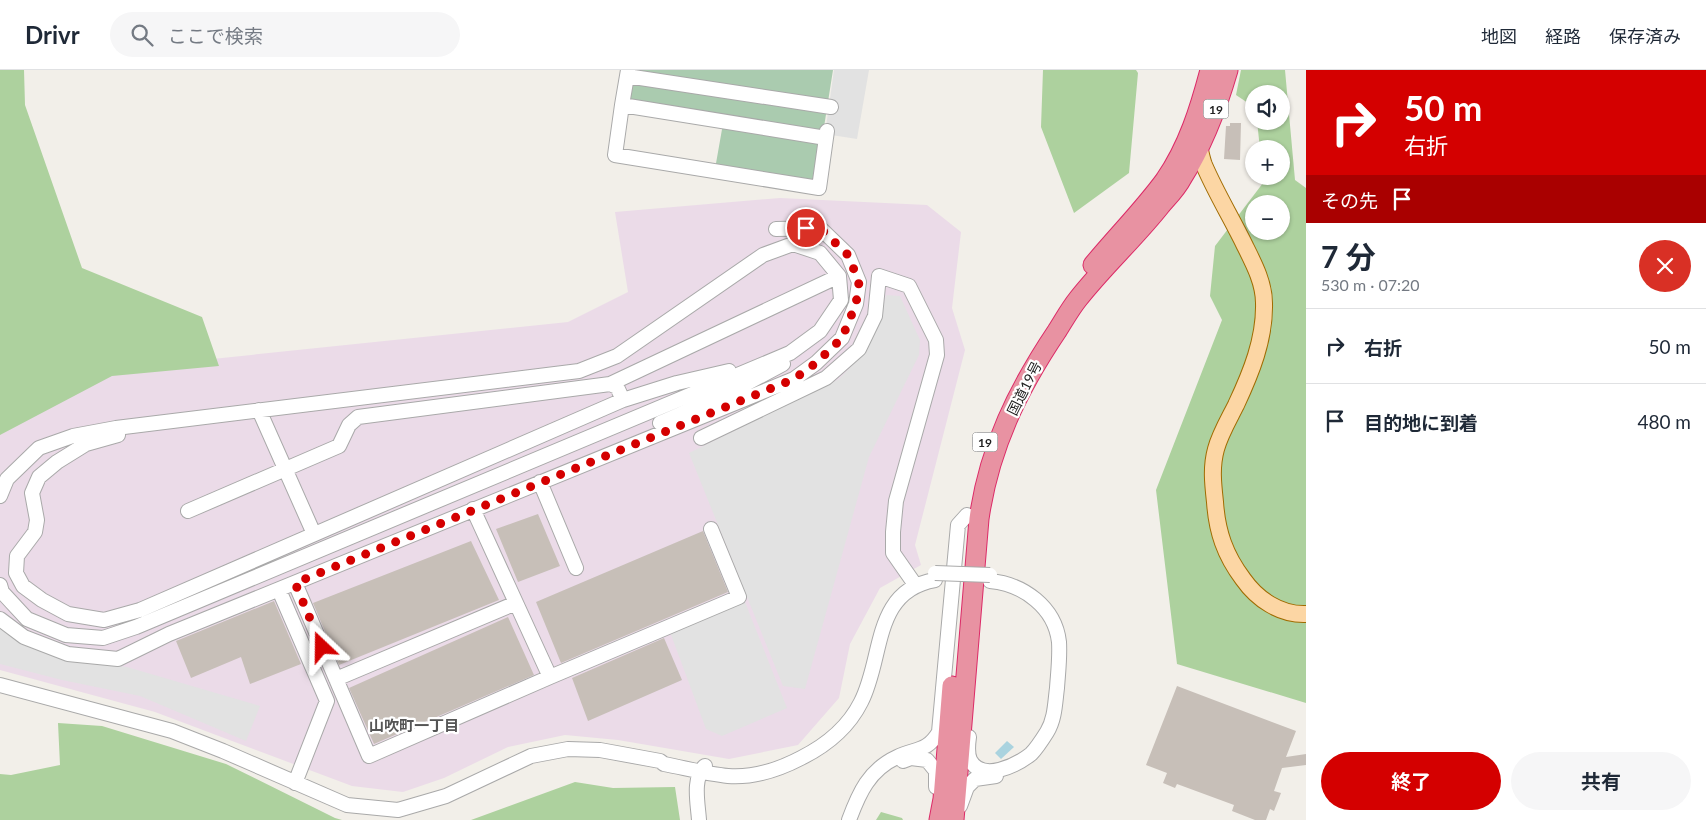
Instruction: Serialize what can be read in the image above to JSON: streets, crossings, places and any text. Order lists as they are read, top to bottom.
{
  "streets": {
    "highway": ["19", "国道19号"]
  },
  "districts": ["山吹町一丁目"],
  "page": {
    "header": "Drivr",
    "search": "ここで検索",
    "nav": ["地図", "経路", "保存済み"],
    "turn": ["50 m", "右折"],
    "map_buttons": ["+", "−"],
    "then": "その先",
    "heading": ["7 分", "530 m · 07:20"],
    "list": [
      {
        "name": "右折",
        "value": "50 m"
      },
      {
        "name": "目的地に到着",
        "value": "480 m"
      }
    ],
    "buttons": ["終了", "共有"]
  }
}
